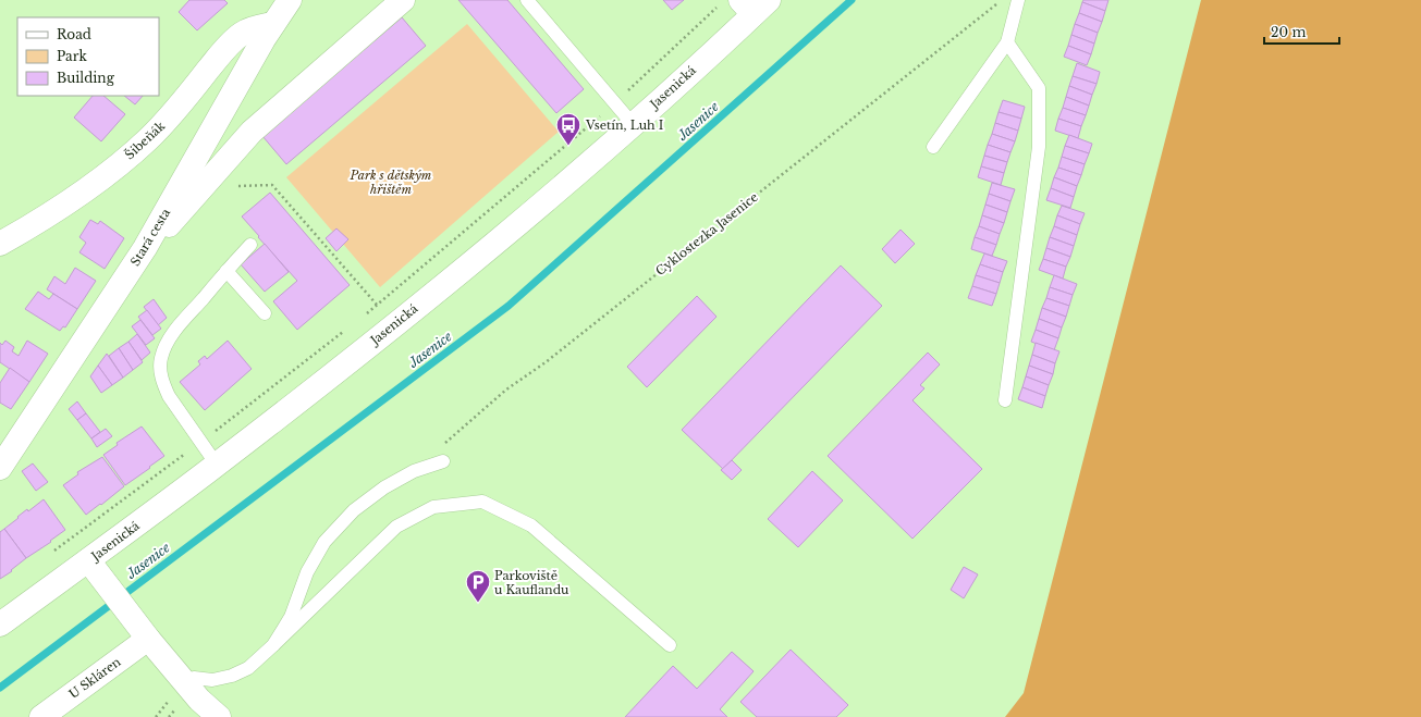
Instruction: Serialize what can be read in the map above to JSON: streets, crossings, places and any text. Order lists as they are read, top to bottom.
{
  "streets": {
    "street": [
      "Jasenická",
      "Šibeňák",
      "Stará cesta",
      "U Skláren"
    ],
    "path": ["Cyklostezka Jasenice"]
  },
  "crossings": [
    ["Šibeňák", "Stará cesta"]
  ],
  "water": ["Jasenice"],
  "parks": ["Park s dětským hřištěm"],
  "places": {
    "bus stop": ["Vsetín, Luh I"],
    "parking": ["Parkoviště u Kauflandu"]
  },
  "legend": ["Road", "Park", "Building"],
  "scale_bar": "20 m"
}
